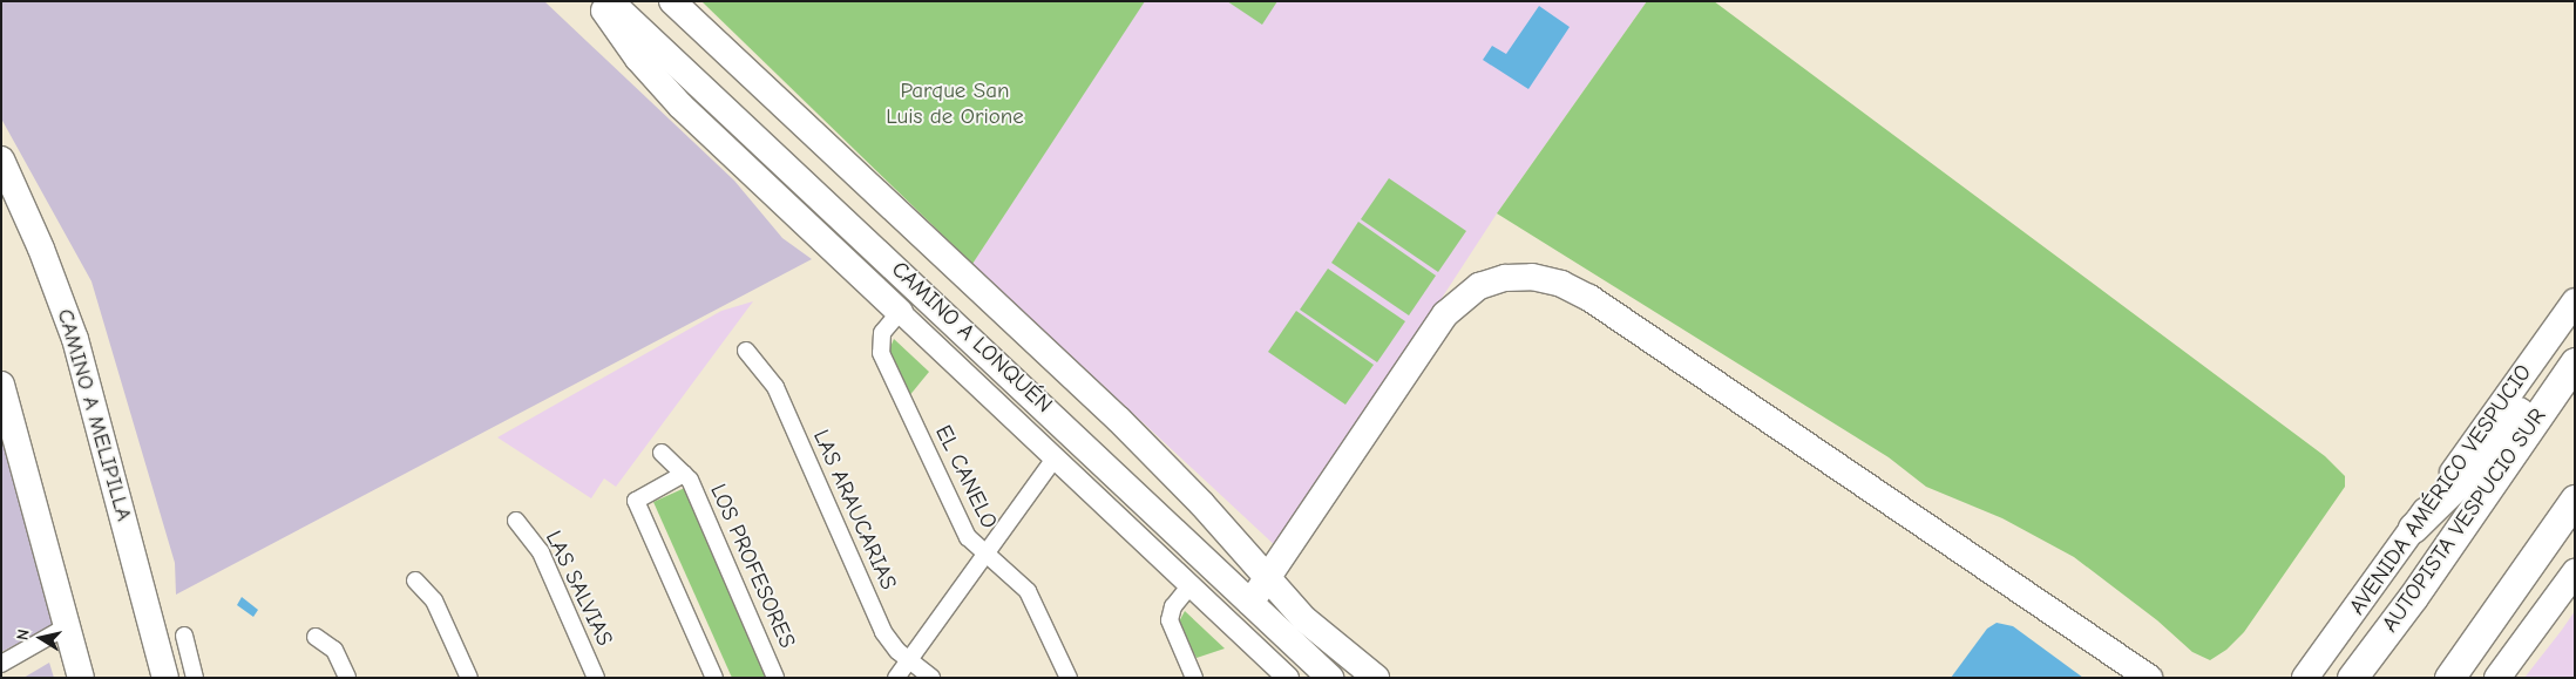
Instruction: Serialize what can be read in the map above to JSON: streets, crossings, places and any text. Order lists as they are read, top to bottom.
{
  "streets": {
    "highway": ["AUTOPISTA VESPUCIO SUR"],
    "main road": ["CAMINO A LONQUÉN", "CAMINO A MELIPILLA", "AVENIDA AMÉRICO VESPUCIO"],
    "street": [
      "EL CANELO",
      "LAS ARAUCARIAS",
      "LOS PROFESORES",
      "LAS SALVIAS"
    ]
  },
  "crossings": [
    ["CAMINO A LONQUÉN", "EL CANELO"]
  ],
  "parks": ["Parque San Luis de Orione"],
  "north": "left"
}
